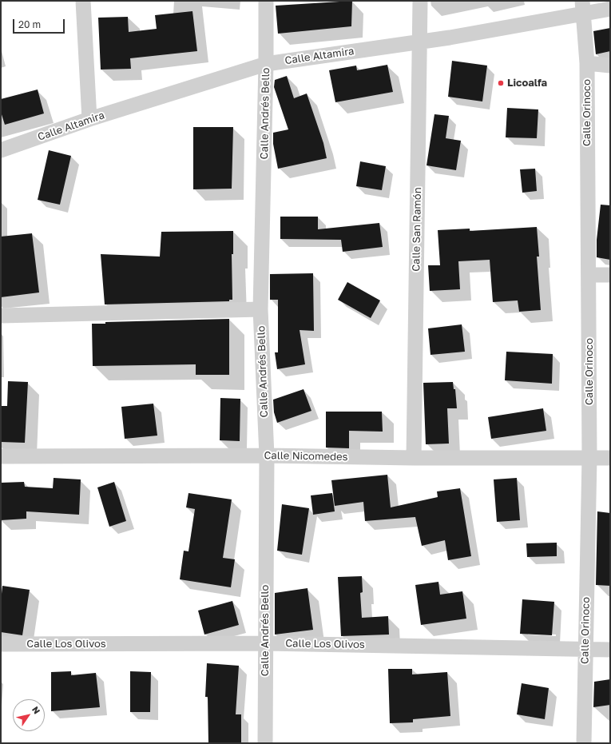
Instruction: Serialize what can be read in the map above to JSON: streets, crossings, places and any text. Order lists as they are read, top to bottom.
{
  "streets": {
    "street": [
      "Calle Altamira",
      "Calle Orinoco",
      "Calle Andrés Bello",
      "Calle San Ramón",
      "Calle Nicomedes",
      "Calle Los Olivos"
    ]
  },
  "crossings": [
    ["Calle Altamira", "Calle Orinoco"],
    ["Calle Altamira", "Calle Andrés Bello"],
    ["Calle Altamira", "Calle San Ramón"],
    ["Calle Orinoco", "Calle Nicomedes"],
    ["Calle Orinoco", "Calle Los Olivos"],
    ["Calle Andrés Bello", "Calle Nicomedes"],
    ["Calle Andrés Bello", "Calle Los Olivos"],
    ["Calle San Ramón", "Calle Nicomedes"]
  ],
  "places": ["Licoalfa"],
  "scale_bar": "20 m",
  "north": "top right"
}
